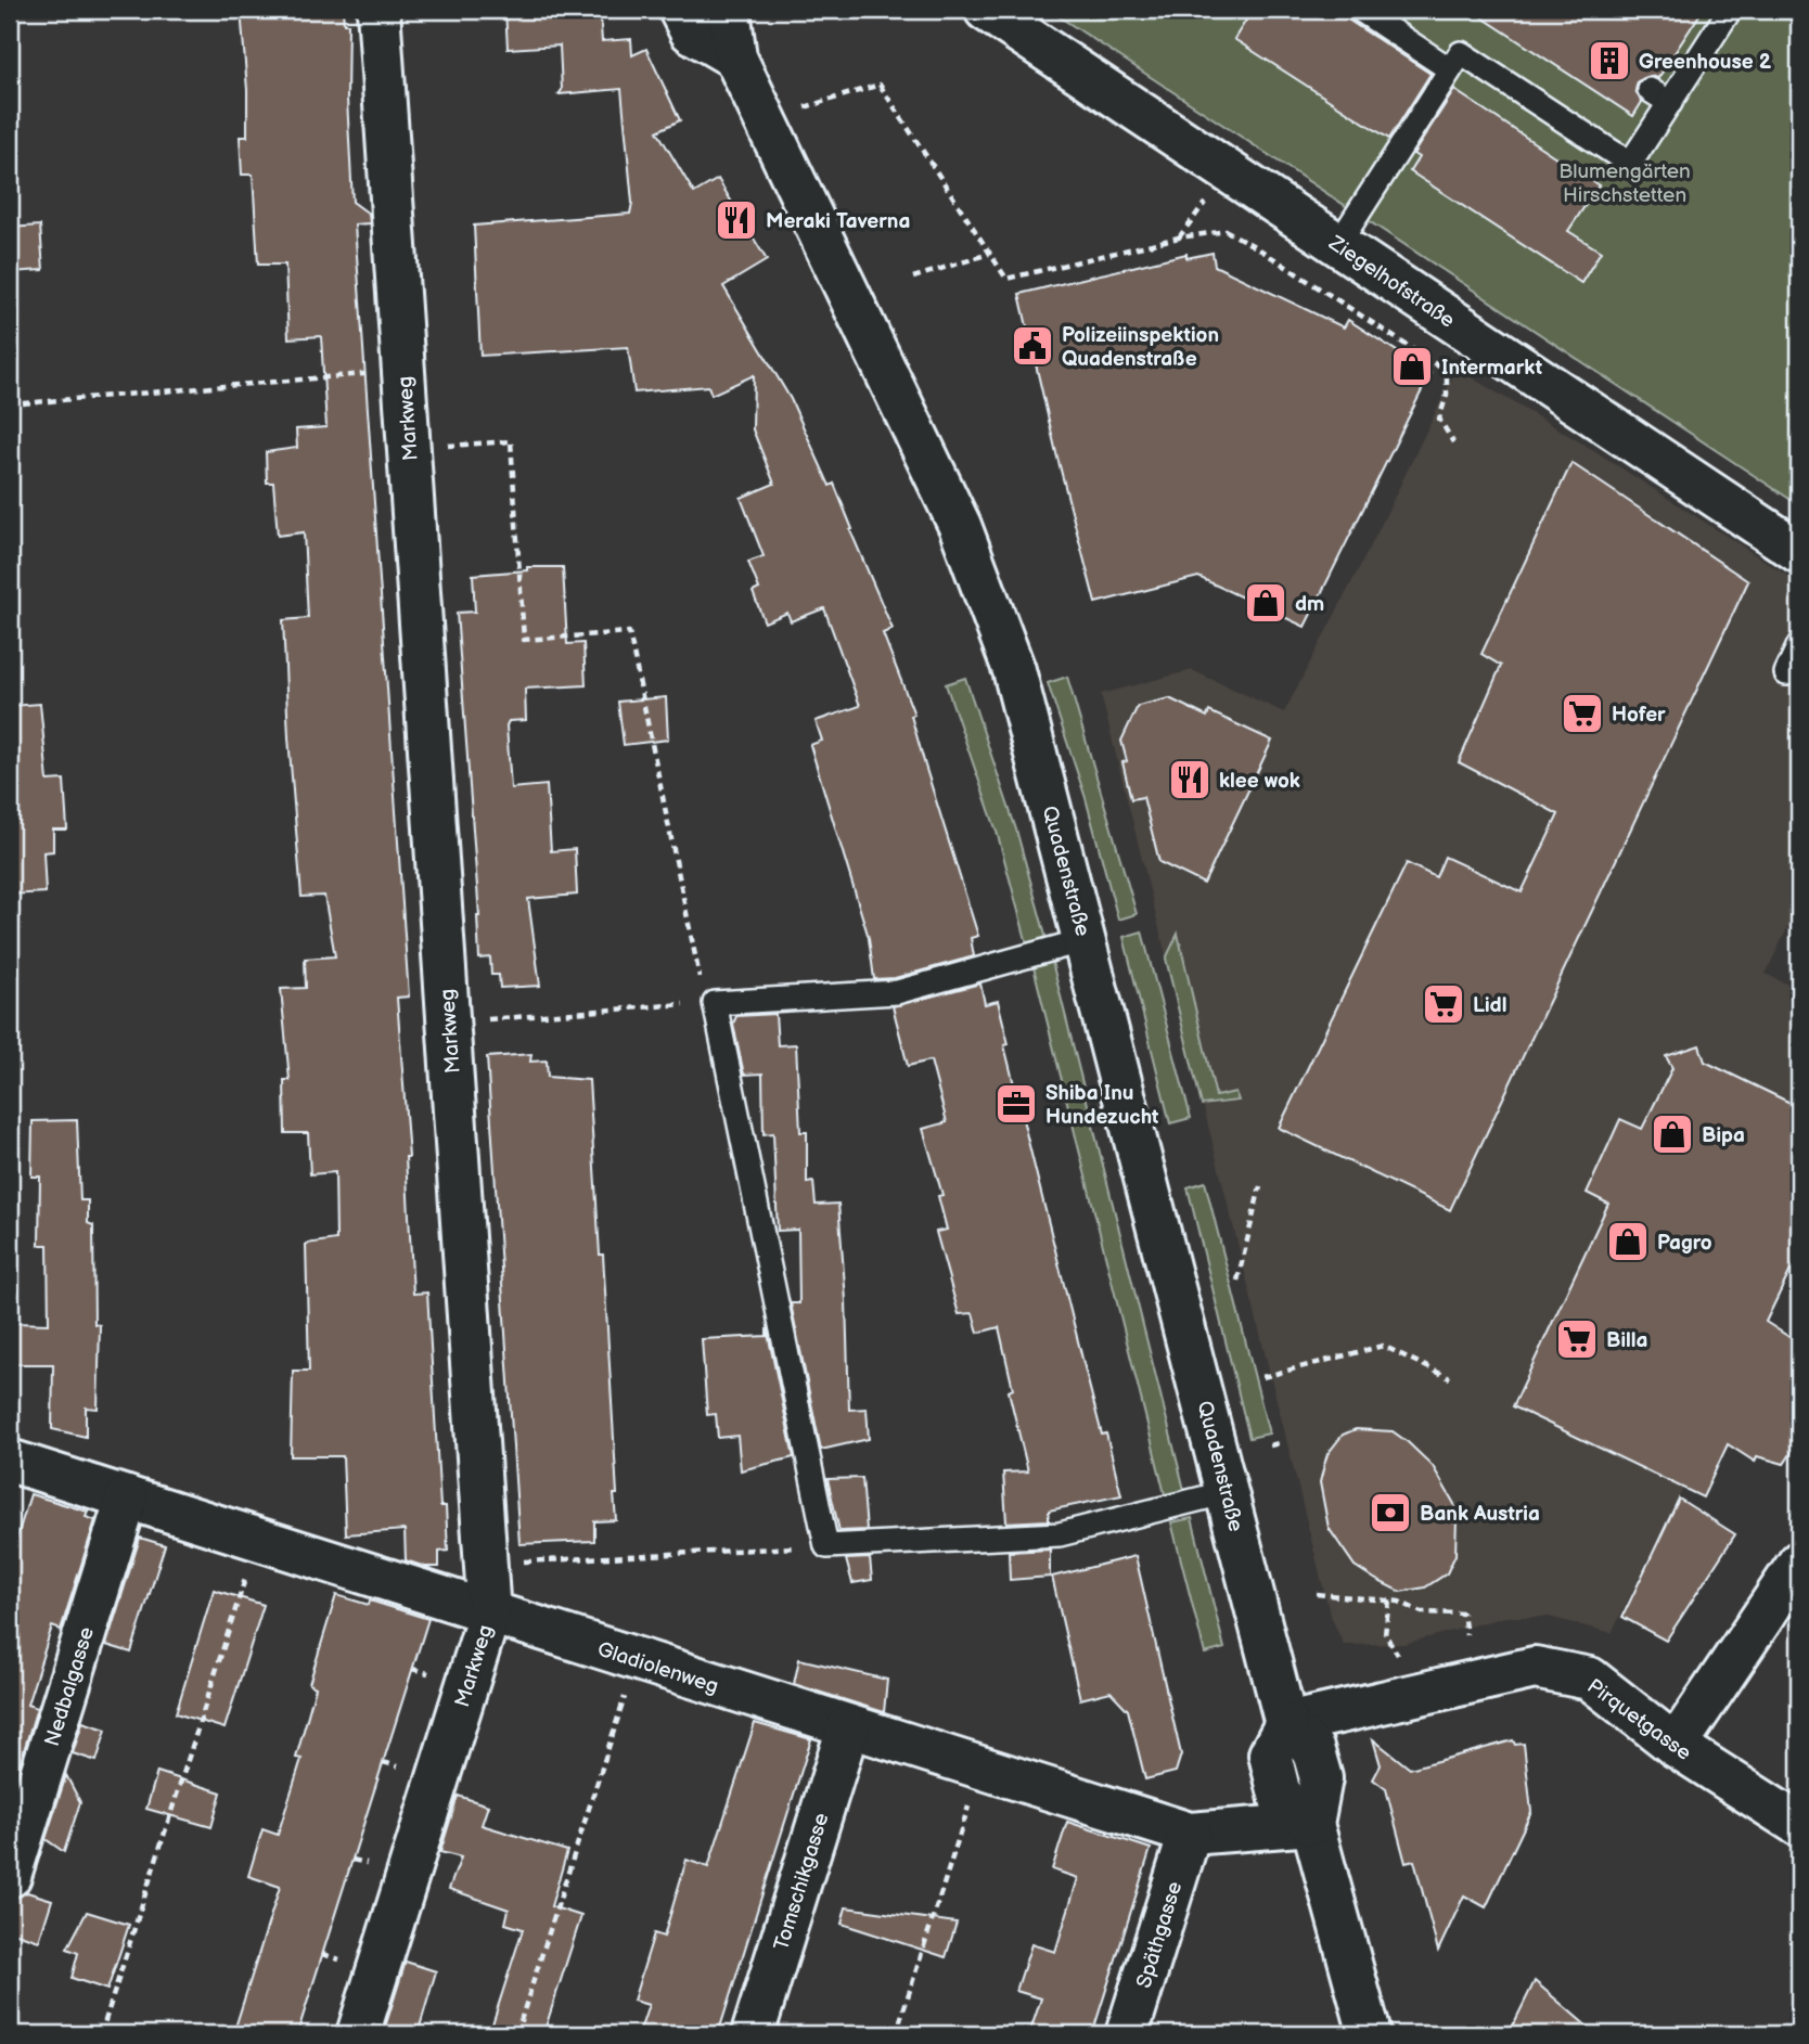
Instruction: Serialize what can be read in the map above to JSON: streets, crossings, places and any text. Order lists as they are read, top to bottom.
{
  "streets": {
    "street": [
      "Ziegelhofstraße",
      "Markweg",
      "Quadenstraße",
      "Gladiolenweg",
      "Nedbalgasse",
      "Pirquetgasse",
      "Tomschikgasse",
      "Späthgasse"
    ]
  },
  "crossings": [
    ["Markweg", "Gladiolenweg"],
    ["Quadenstraße", "Pirquetgasse"],
    ["Gladiolenweg", "Nedbalgasse"],
    ["Gladiolenweg", "Tomschikgasse"],
    ["Gladiolenweg", "Späthgasse"]
  ],
  "parks": ["Blumengärten Hirschstetten"],
  "places": {
    "building": ["Greenhouse 2"],
    "restaurant": ["Meraki Taverna", "klee wok"],
    "public building": ["Polizeiinspektion Quadenstraße"],
    "shop": [
      "Intermarkt",
      "dm",
      "Bipa",
      "Pagro"
    ],
    "supermarket": ["Hofer", "Lidl", "Billa"],
    "office": ["Shiba Inu Hundezucht"],
    "bank": ["Bank Austria"]
  }
}
